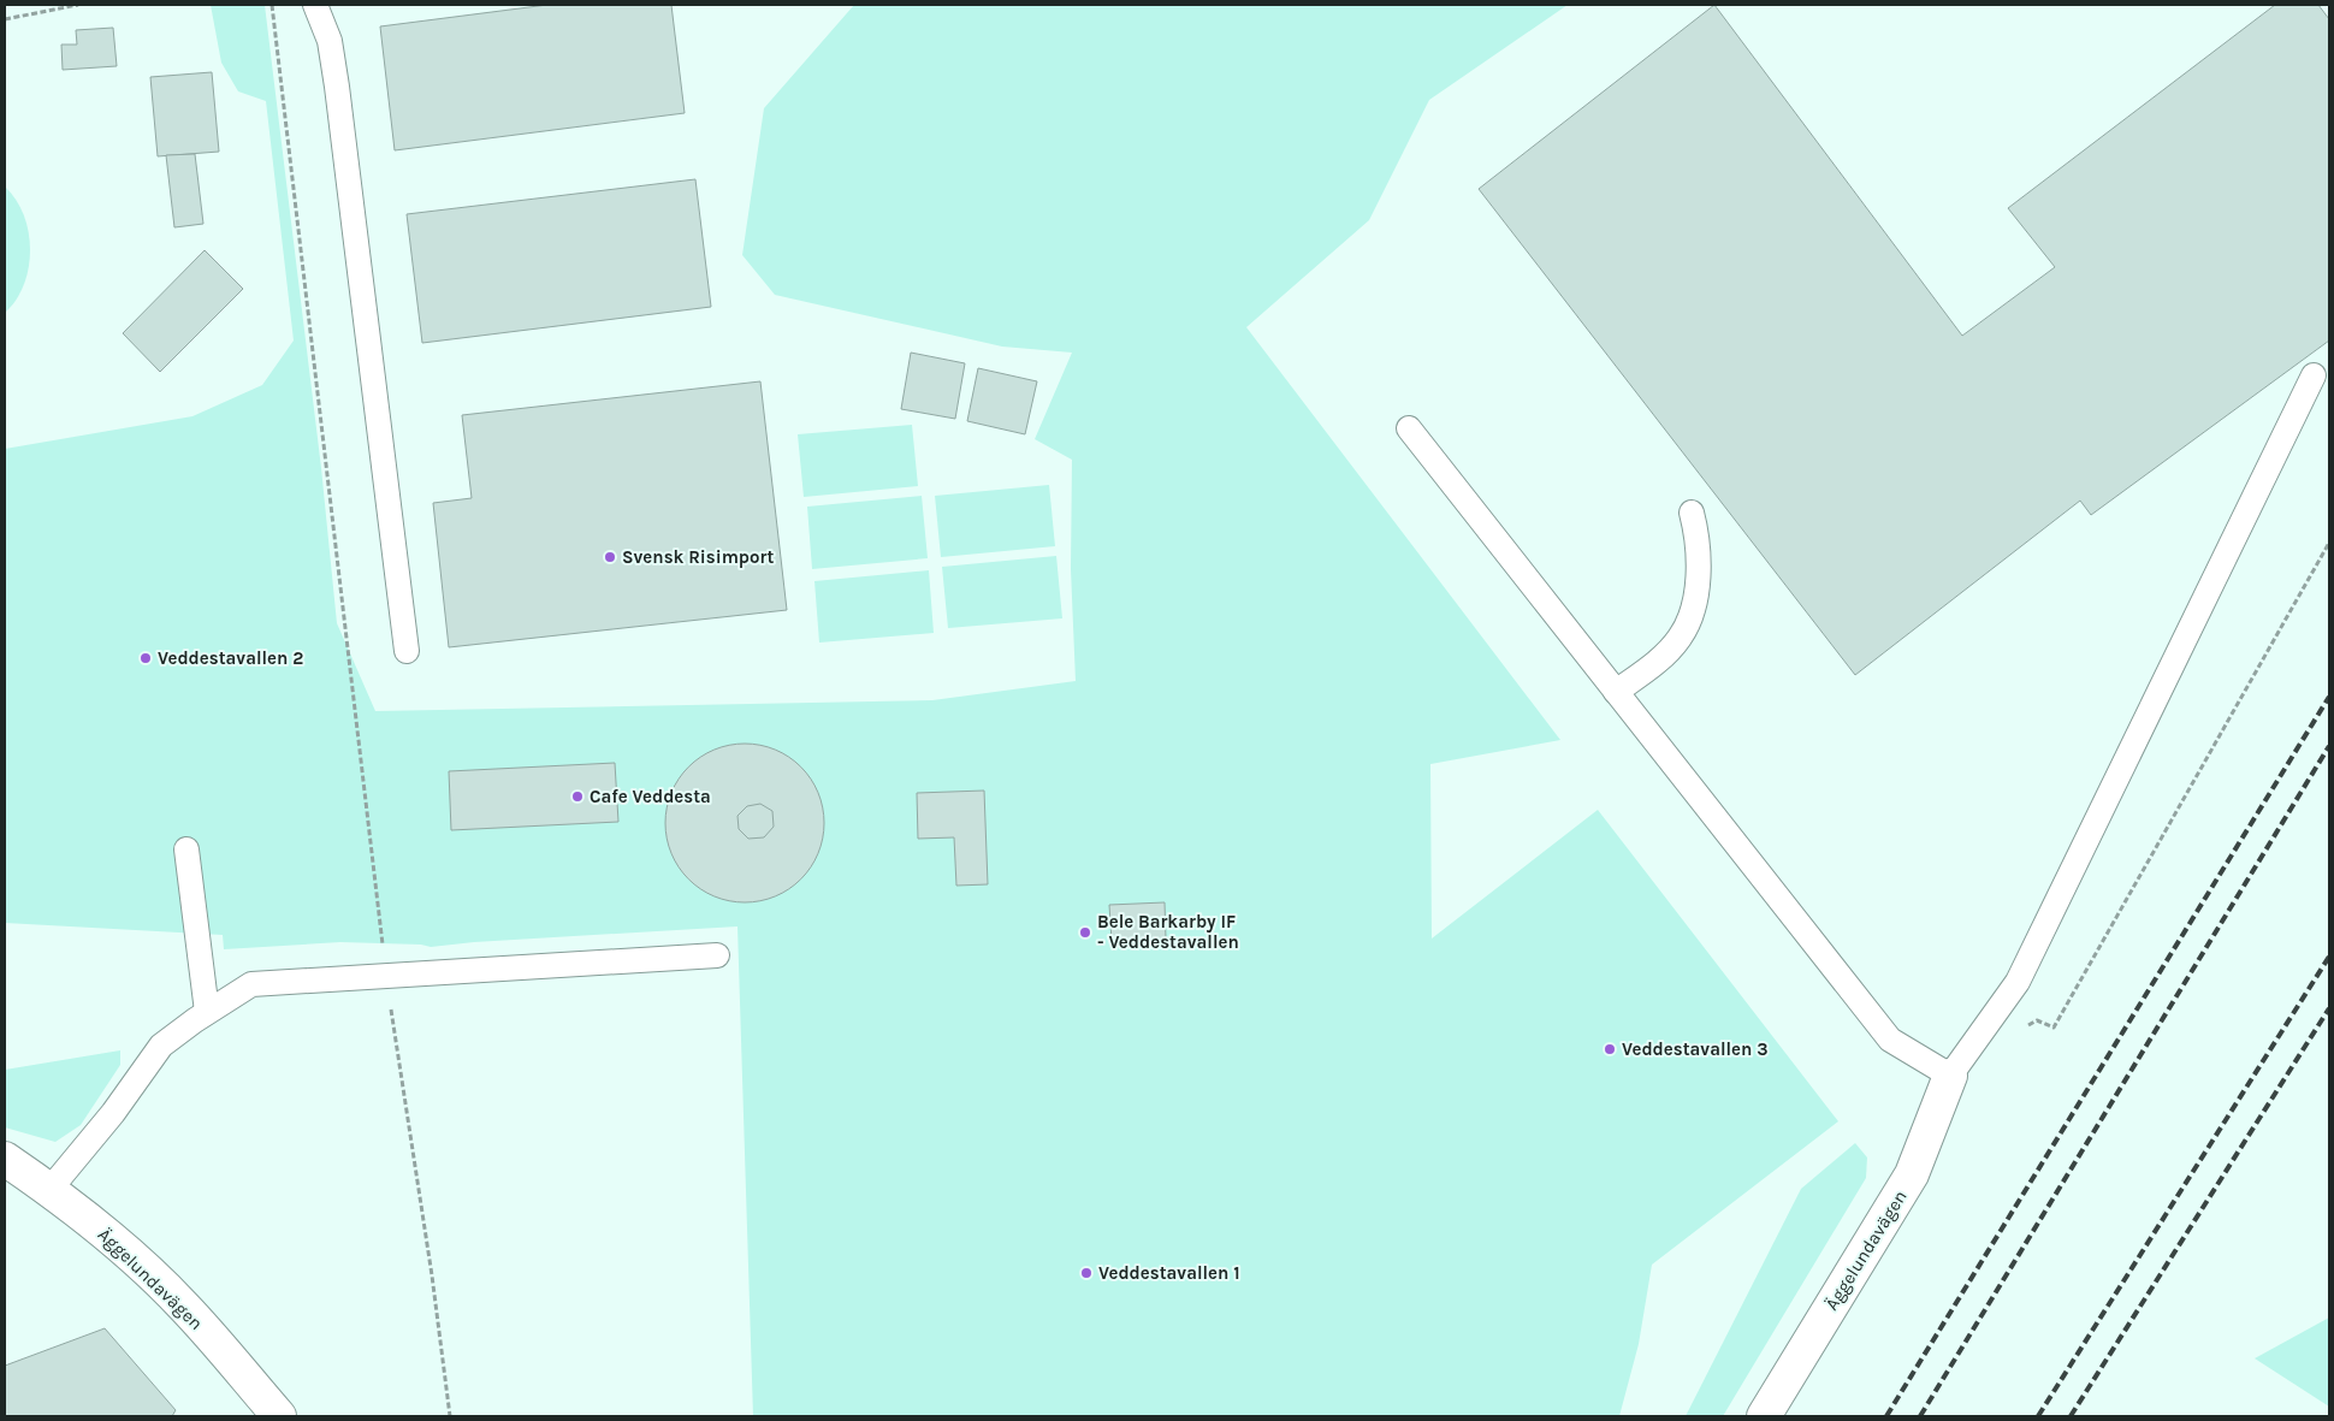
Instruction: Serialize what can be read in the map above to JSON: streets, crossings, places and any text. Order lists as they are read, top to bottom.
{
  "streets": {
    "street": ["Äggelundavägen"]
  },
  "places": [
    "Svensk Risimport",
    "Veddestavallen 2",
    "Cafe Veddesta",
    "Bele Barkarby IF - Veddestavallen",
    "Veddestavallen 3",
    "Veddestavallen 1"
  ]
}
